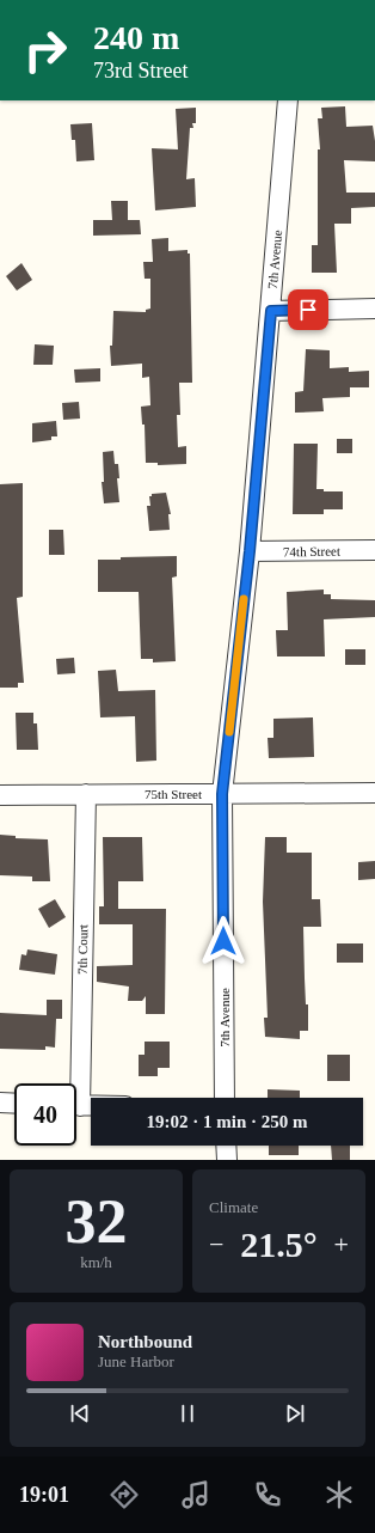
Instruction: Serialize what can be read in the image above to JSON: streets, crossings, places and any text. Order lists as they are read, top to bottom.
{
  "streets": {
    "street": [
      "7th Avenue",
      "74th Street",
      "75th Street",
      "7th Court"
    ]
  },
  "crossings": [
    ["7th Avenue", "74th Street"],
    ["7th Avenue", "75th Street"],
    ["75th Street", "7th Court"]
  ],
  "page": {
    "turn": ["240 m", "73rd Street"],
    "limit": "40",
    "trip": "19:02 · 1 min · 250 m",
    "tile": [
      ["32", "km/h"],
      "Climate"
    ],
    "heat": ["−", "21.5°", "+"],
    "song": ["Northbound", "June Harbor"],
    "tabs": "19:01"
  }
}
